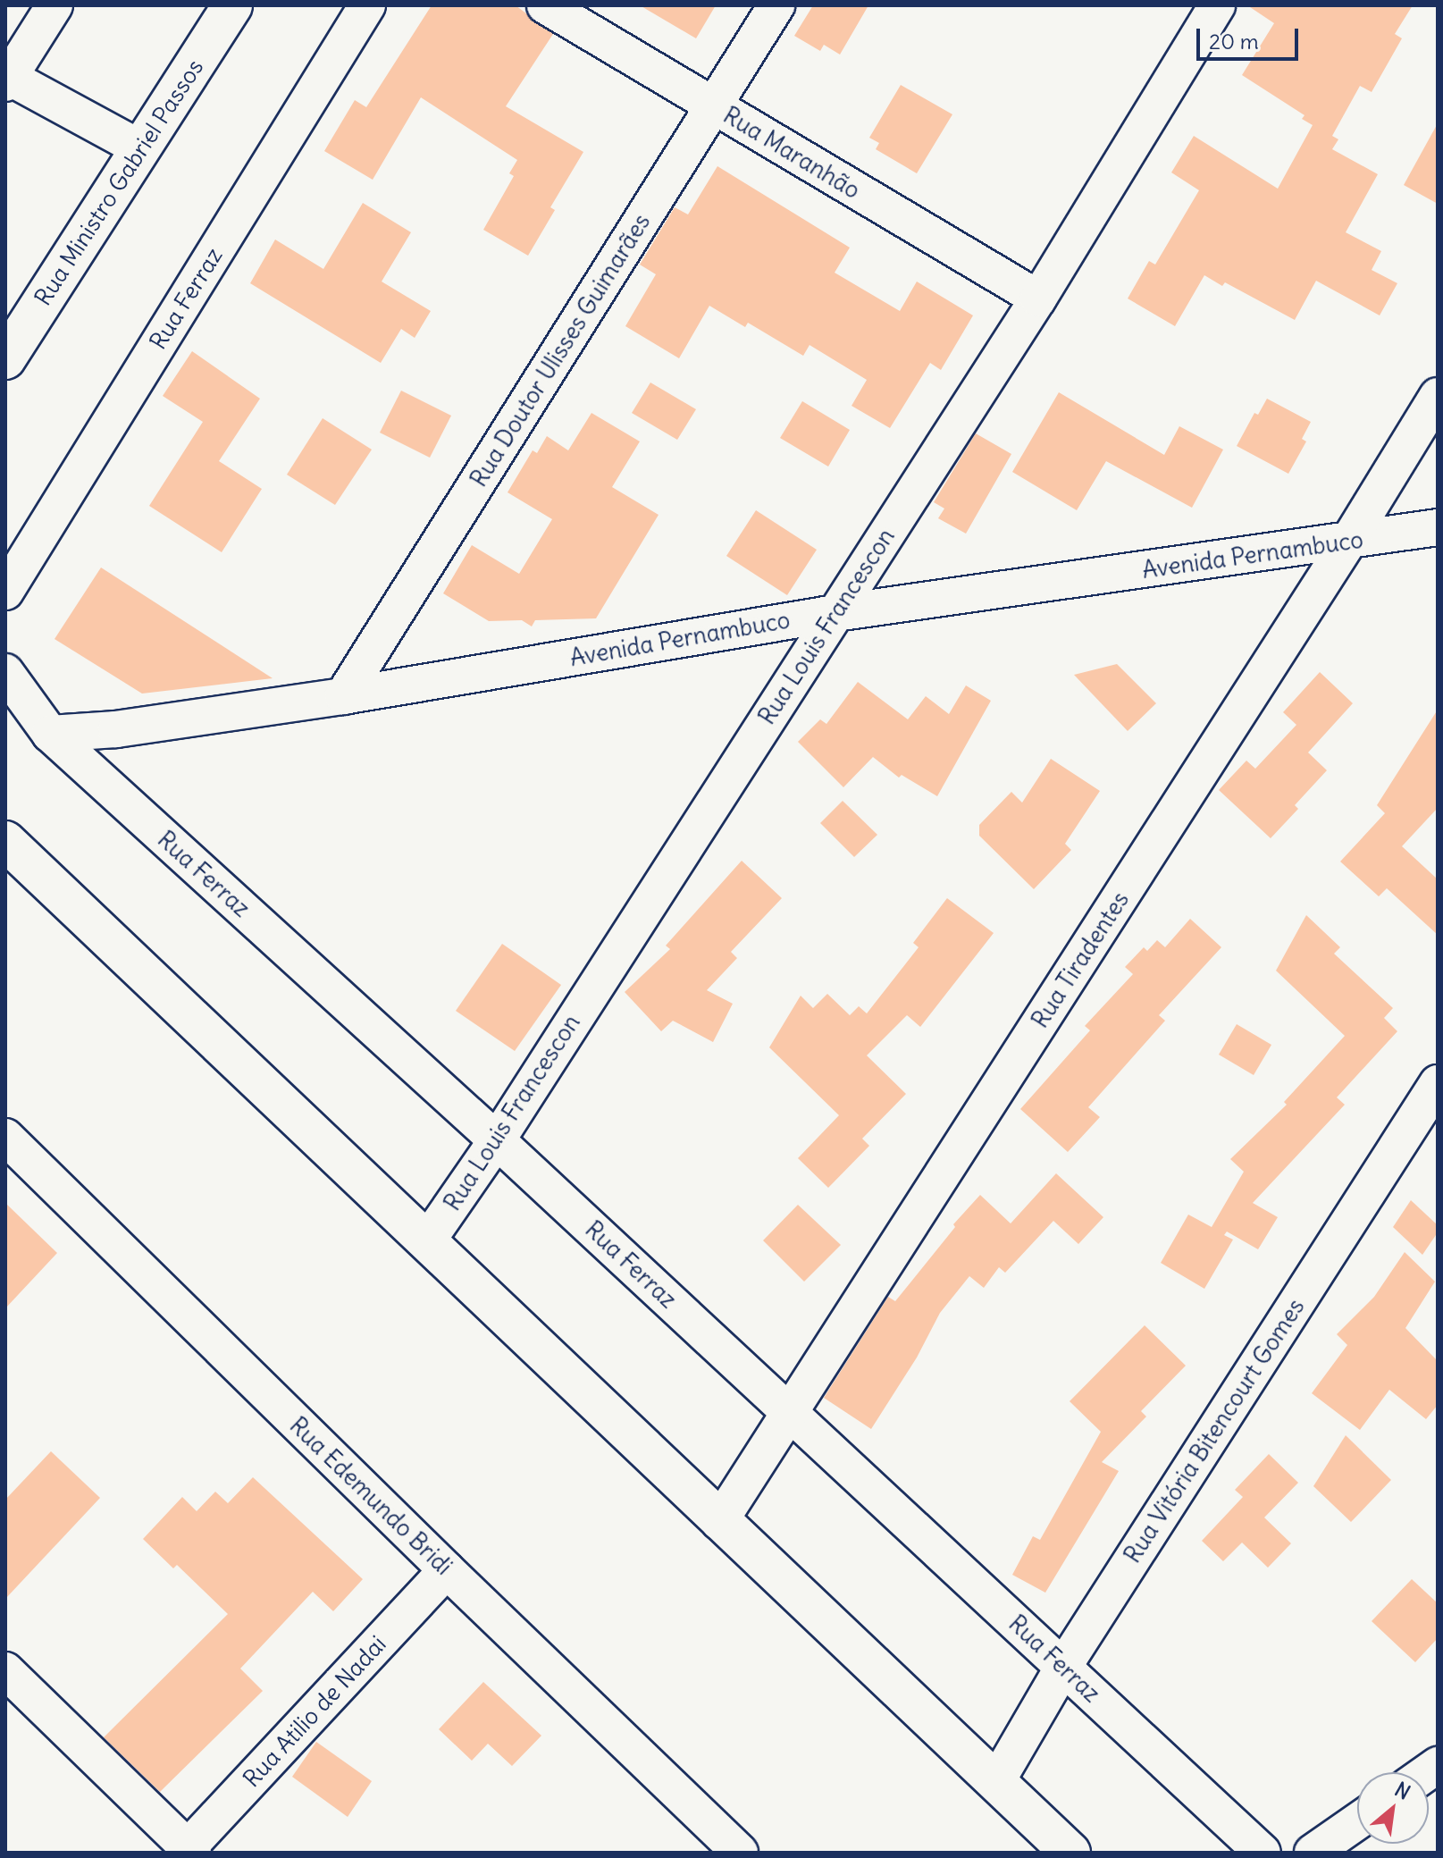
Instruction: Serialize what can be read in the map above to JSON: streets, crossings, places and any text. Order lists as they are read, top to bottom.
{
  "streets": {
    "main road": ["Rua Ministro Gabriel Passos"],
    "street": [
      "Rua Maranhão",
      "Rua Ferraz",
      "Rua Doutor Ulisses Guimarães",
      "Avenida Pernambuco",
      "Rua Louis Francescon",
      "Rua Tiradentes",
      "Rua Vitória Bitencourt Gomes",
      "Rua Edemundo Bridi",
      "Rua Atilio de Nadai"
    ]
  },
  "crossings": [
    ["Rua Maranhão", "Rua Doutor Ulisses Guimarães"],
    ["Rua Maranhão", "Rua Louis Francescon"],
    ["Rua Ferraz", "Avenida Pernambuco"],
    ["Rua Ferraz", "Rua Louis Francescon"],
    ["Rua Ferraz", "Rua Tiradentes"],
    ["Rua Ferraz", "Rua Vitória Bitencourt Gomes"],
    ["Rua Doutor Ulisses Guimarães", "Avenida Pernambuco"],
    ["Avenida Pernambuco", "Rua Louis Francescon"],
    ["Avenida Pernambuco", "Rua Tiradentes"],
    ["Rua Edemundo Bridi", "Rua Atilio de Nadai"]
  ],
  "scale_bar": "20 m",
  "north": "top right"
}
